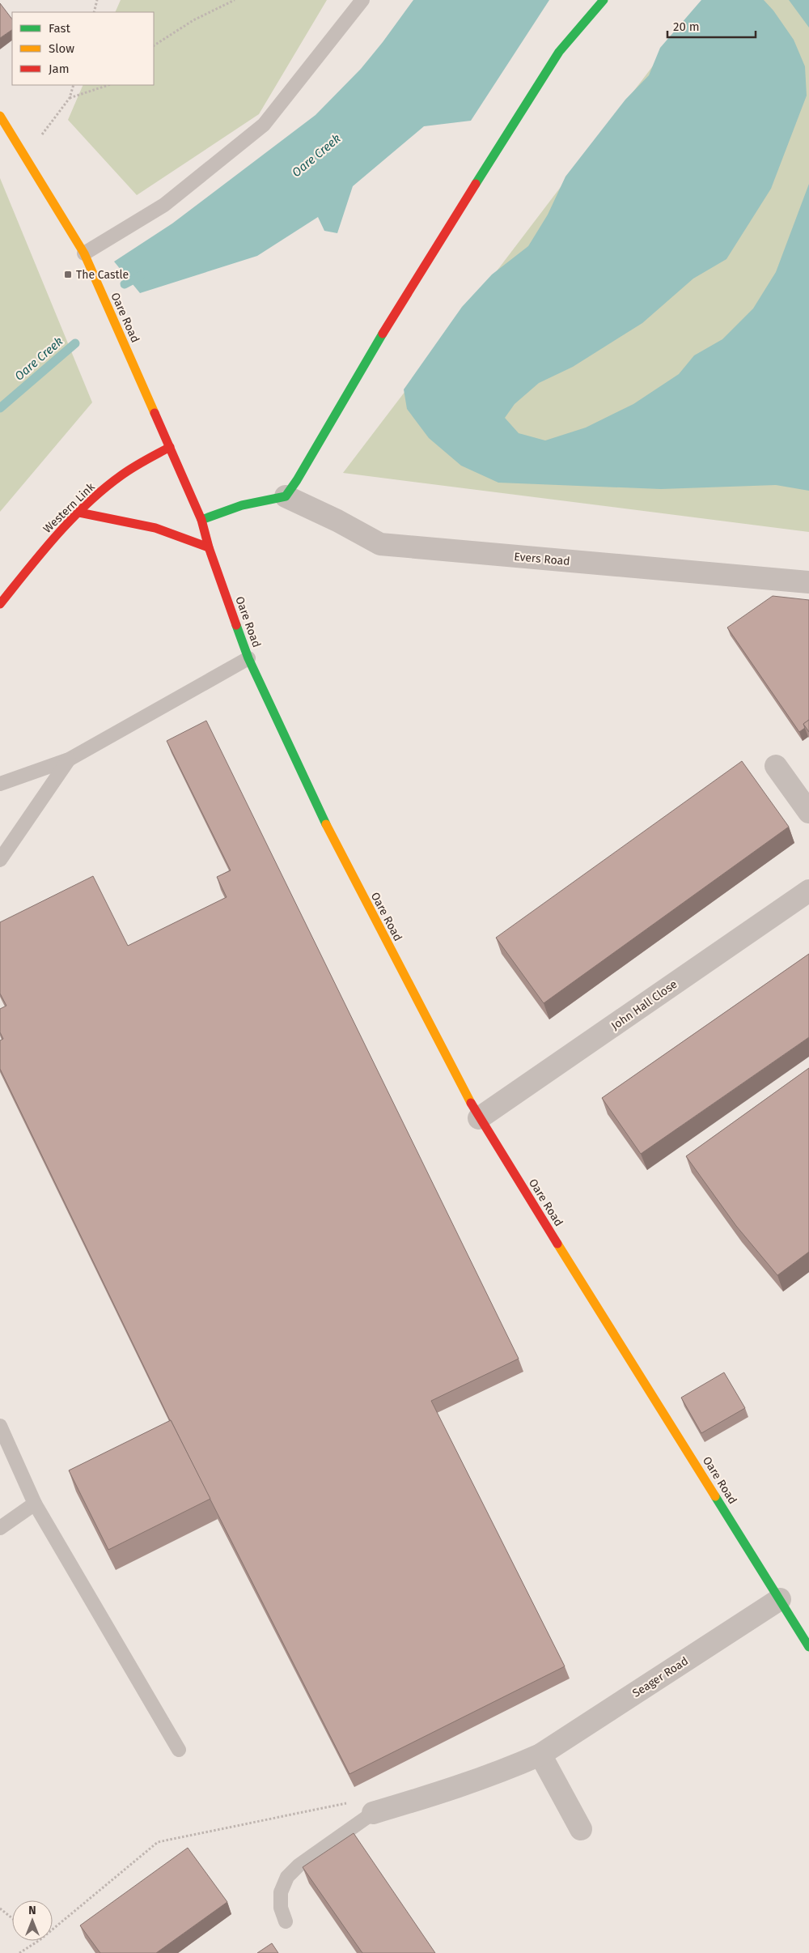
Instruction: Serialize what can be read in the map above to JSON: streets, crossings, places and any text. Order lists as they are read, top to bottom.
{
  "streets": {
    "street": [
      "Oare Road",
      "Western Link",
      "Evers Road",
      "John Hall Close",
      "Seager Road"
    ]
  },
  "crossings": [
    ["Oare Road", "Western Link"],
    ["Oare Road", "John Hall Close"],
    ["Oare Road", "Seager Road"]
  ],
  "water": ["Oare Creek"],
  "places": {
    "transit": ["The Castle"]
  },
  "legend": ["Fast", "Slow", "Jam"],
  "scale_bar": "20 m",
  "north": "top"
}
